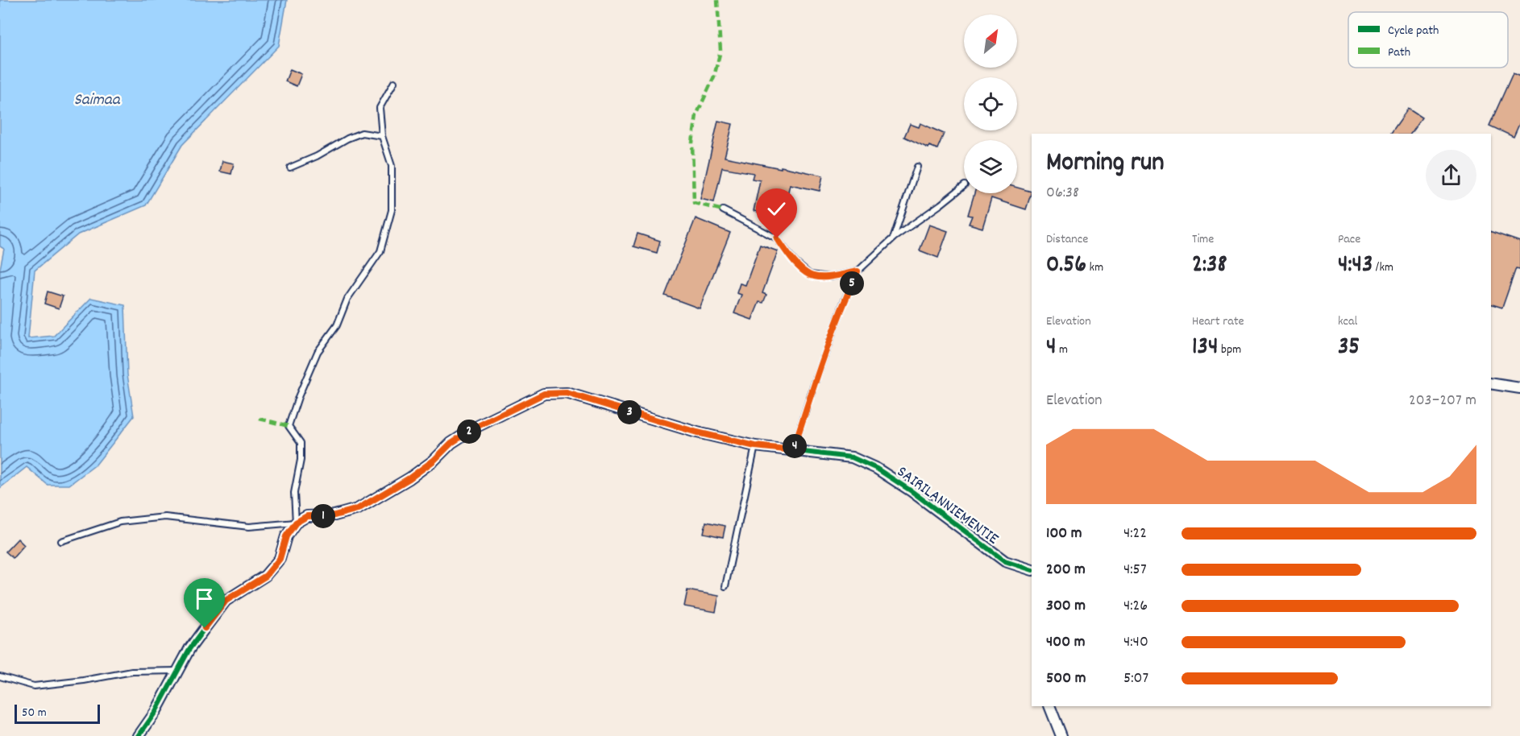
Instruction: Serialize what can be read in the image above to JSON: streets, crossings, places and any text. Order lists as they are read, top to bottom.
{
  "streets": {
    "street": ["SAIRILANNIEMENTIE"]
  },
  "water": ["Saimaa"],
  "legend": ["Cycle path", "Path"],
  "scale_bar": "50 m",
  "north": "top right",
  "page": {
    "heading": ["Morning run", "06:38"],
    "stats": [
      ["Distance", "0.56 km"],
      ["Time", "2:38"],
      ["Pace", "4:43 /km"],
      ["Elevation", "4 m"],
      ["Heart rate", "134 bpm"],
      ["kcal", "35"]
    ],
    "pins": [
      "5",
      "3",
      "2",
      "4",
      "1"
    ],
    "chart": ["Elevation", "203–207 m"],
    "list": [
      {
        "name": "100 m",
        "note": "4:22"
      },
      {
        "name": "200 m",
        "note": "4:57"
      },
      {
        "name": "300 m",
        "note": "4:26"
      },
      {
        "name": "400 m",
        "note": "4:40"
      },
      {
        "name": "500 m",
        "note": "5:07"
      }
    ],
    "scale": "50 m"
  }
}
